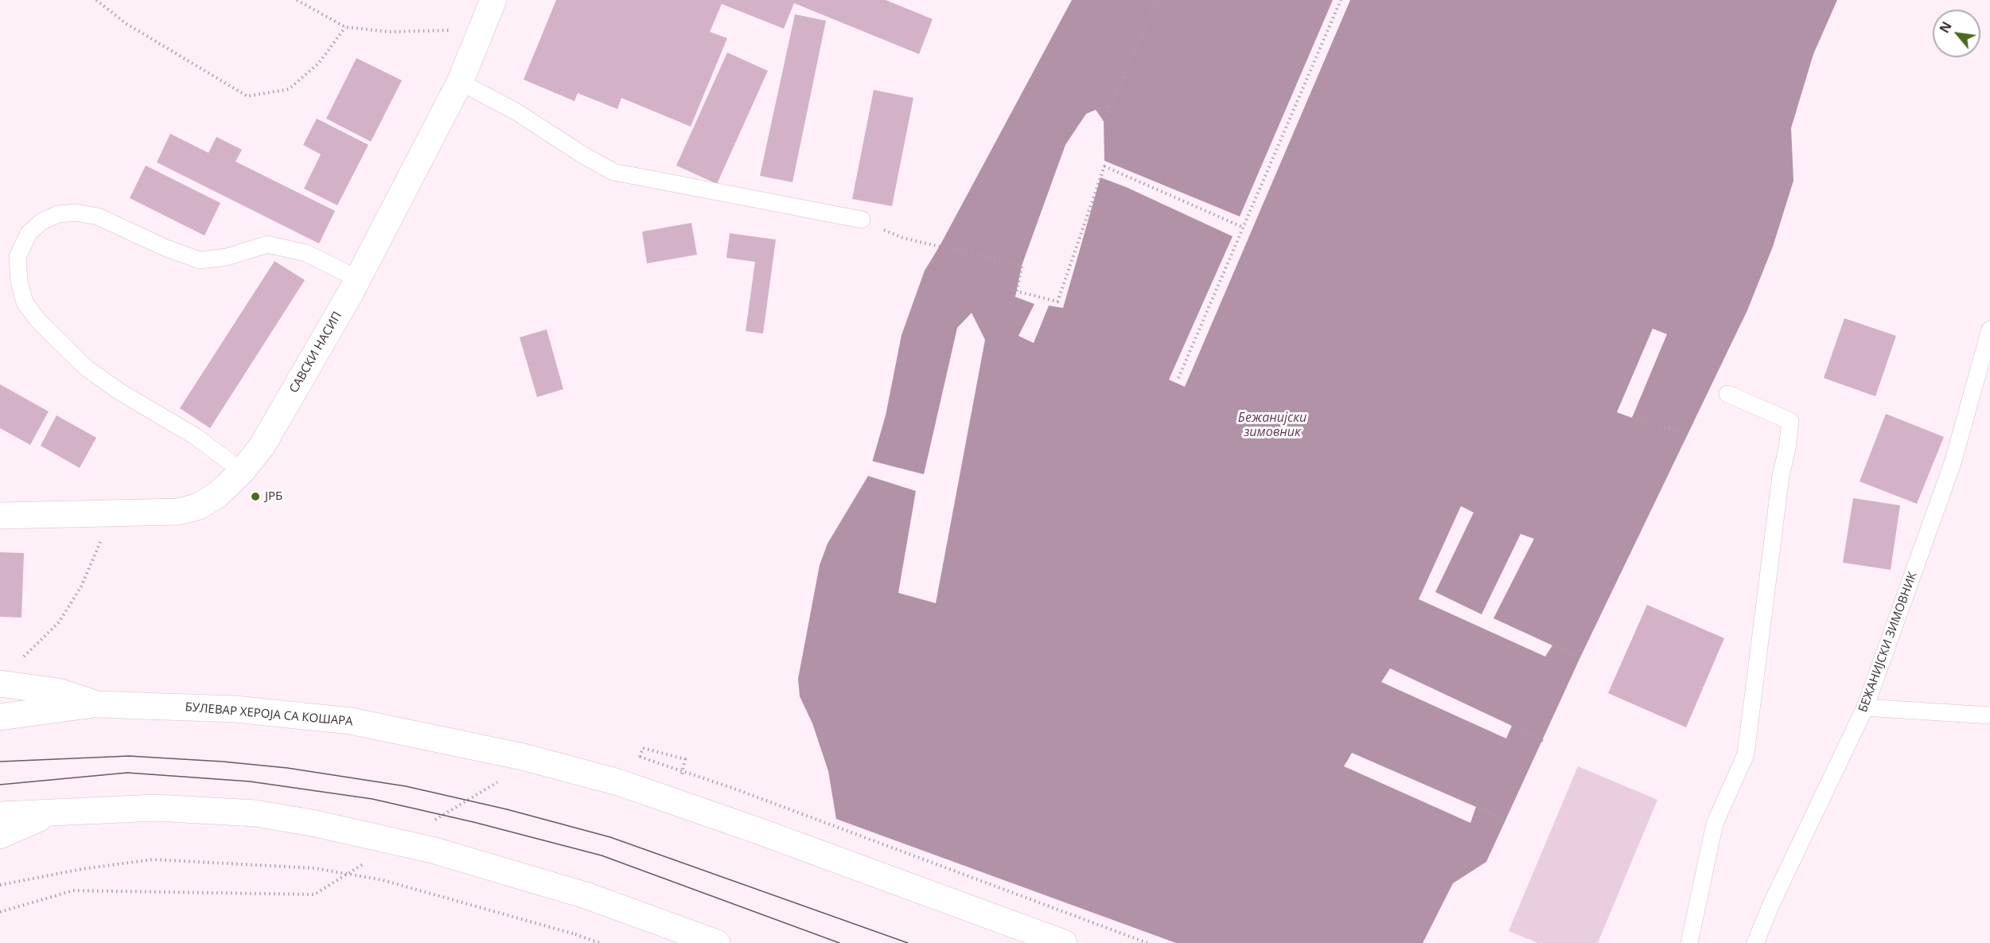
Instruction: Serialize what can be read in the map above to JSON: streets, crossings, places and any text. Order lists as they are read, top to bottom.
{
  "streets": {
    "main road": ["САВСКИ НАСИП", "БУЛЕВАР ХЕРОЈА СА КОШАРА"],
    "lane": ["БЕЖАНИЈСКИ ЗИМОВНИК"]
  },
  "water": ["Бежанијски зимовник"],
  "places": ["ЈРБ"],
  "north": "top left"
}
